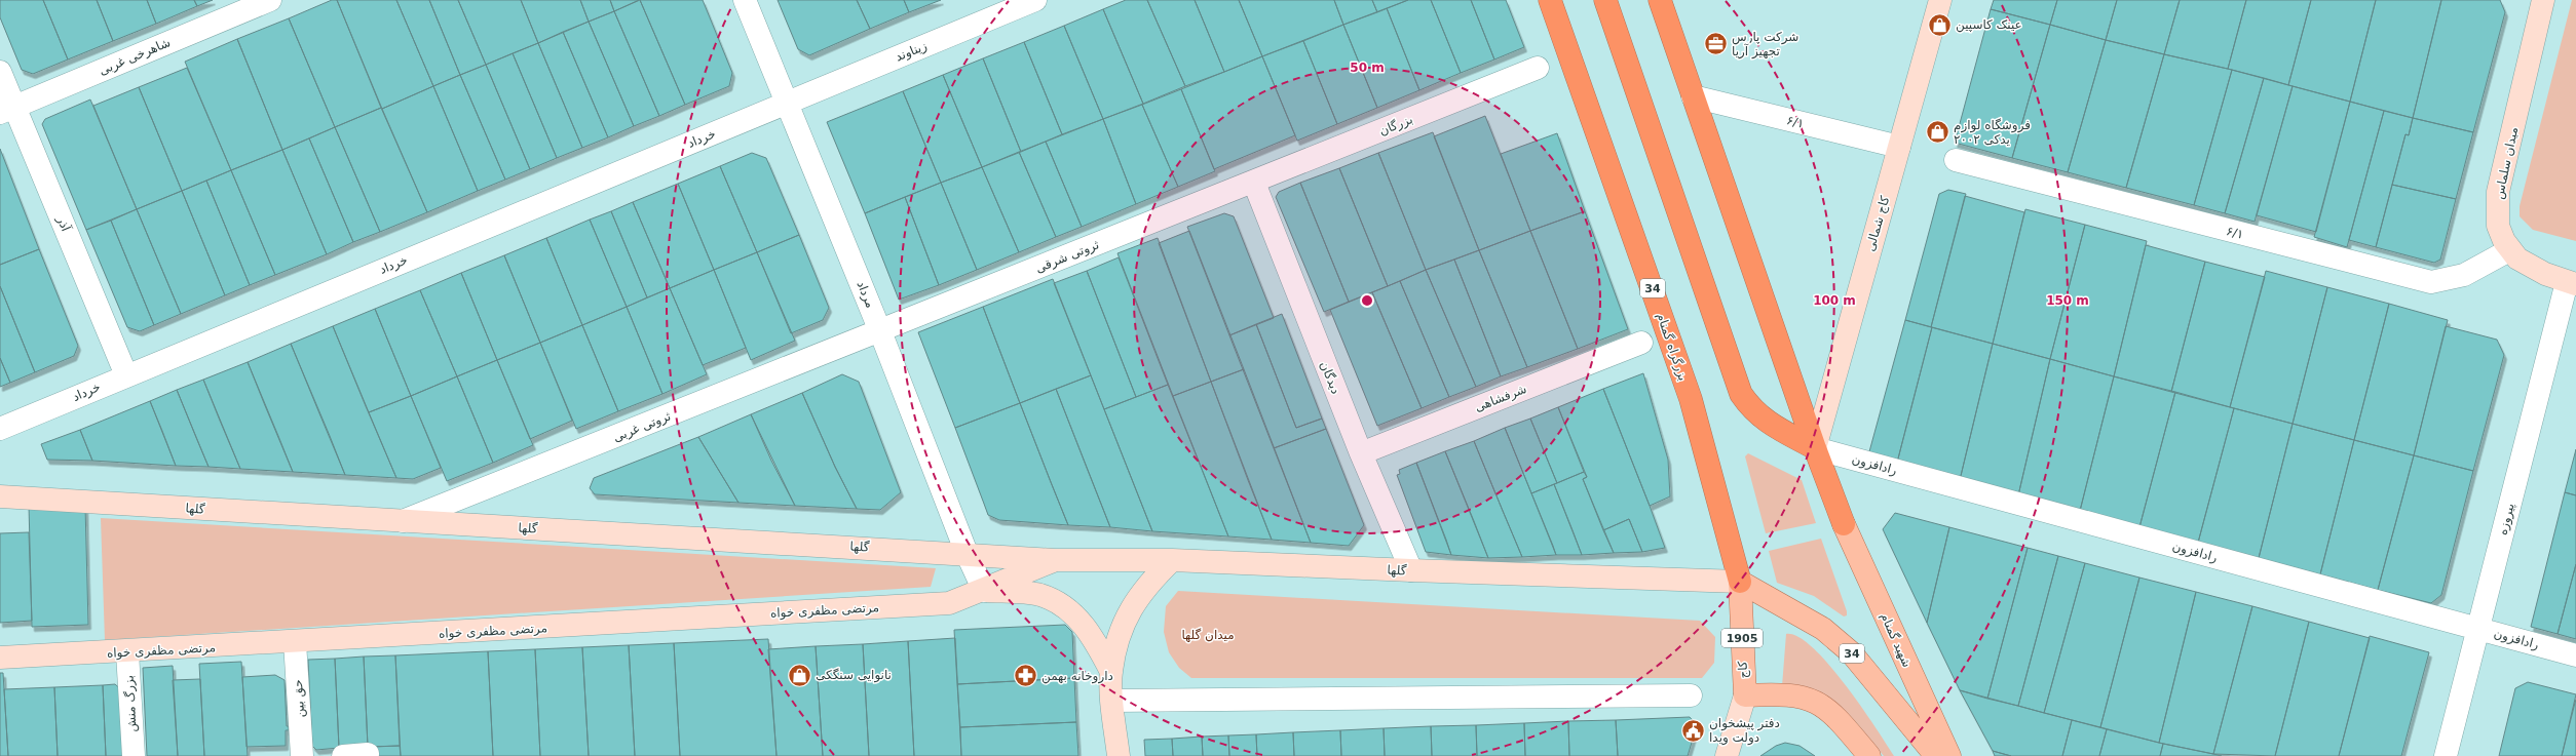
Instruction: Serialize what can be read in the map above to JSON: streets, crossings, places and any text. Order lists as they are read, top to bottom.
{
  "streets": {
    "highway": ["34", "بزرگراه گمنام"],
    "main road": [
      "میدان سلماس",
      "کاج شمالی",
      "گلها",
      "مرتضی مظفری خواه",
      "1905",
      "شهید گمنام",
      "کاج"
    ],
    "street": [
      "زیناوند",
      "شاهرخی غربی",
      "۶/۱",
      "بزرگان",
      "خرداد",
      "آذر",
      "ثروتی شرقی",
      "مرداد",
      "دیدگان",
      "شرفشاهی",
      "ثروتی غربی",
      "رادافزون",
      "پیروزه",
      "حق بین",
      "بزرگ منش"
    ]
  },
  "crossings": [
    ["زیناوند", "خرداد"],
    ["زیناوند", "مرداد"],
    ["شاهرخی غربی", "آذر"],
    ["۶/۱", "میدان سلماس"],
    ["۶/۱", "کاج شمالی"],
    ["بزرگان", "ثروتی شرقی"],
    ["بزرگان", "دیدگان"],
    ["خرداد", "آذر"],
    ["خرداد", "مرداد"],
    ["میدان سلماس", "پیروزه"],
    ["کاج شمالی", "رادافزون"],
    ["ثروتی شرقی", "مرداد"],
    ["ثروتی شرقی", "دیدگان"],
    ["ثروتی شرقی", "ثروتی غربی"],
    ["34", "بزرگراه گمنام"],
    ["34", "گلها"],
    ["34", "کاج"],
    ["مرداد", "ثروتی غربی"],
    ["مرداد", "گلها"],
    ["مرداد", "مرتضی مظفری خواه"],
    ["بزرگراه گمنام", "گلها"],
    ["بزرگراه گمنام", "کاج"],
    ["دیدگان", "شرفشاهی"],
    ["دیدگان", "گلها"],
    ["ثروتی غربی", "گلها"],
    ["رادافزون", "پیروزه"],
    ["گلها", "مرتضی مظفری خواه"],
    ["گلها", "کاج"],
    ["مرتضی مظفری خواه", "حق بین"],
    ["مرتضی مظفری خواه", "بزرگ منش"]
  ],
  "parks": ["میدان گلها"],
  "places": {
    "shop": ["عینک کاسپین", "فروشگاه لوازم یدکی ۲۰۰۲", "نانوایی سنگکی"],
    "office": ["شرکت پارس تجهیز آریا"],
    "pharmacy": ["داروخانه بهمن"],
    "public building": ["دفتر پیشخوان دولت ویدا"]
  },
  "rings": ["50 m", "100 m", "150 m"]
}
